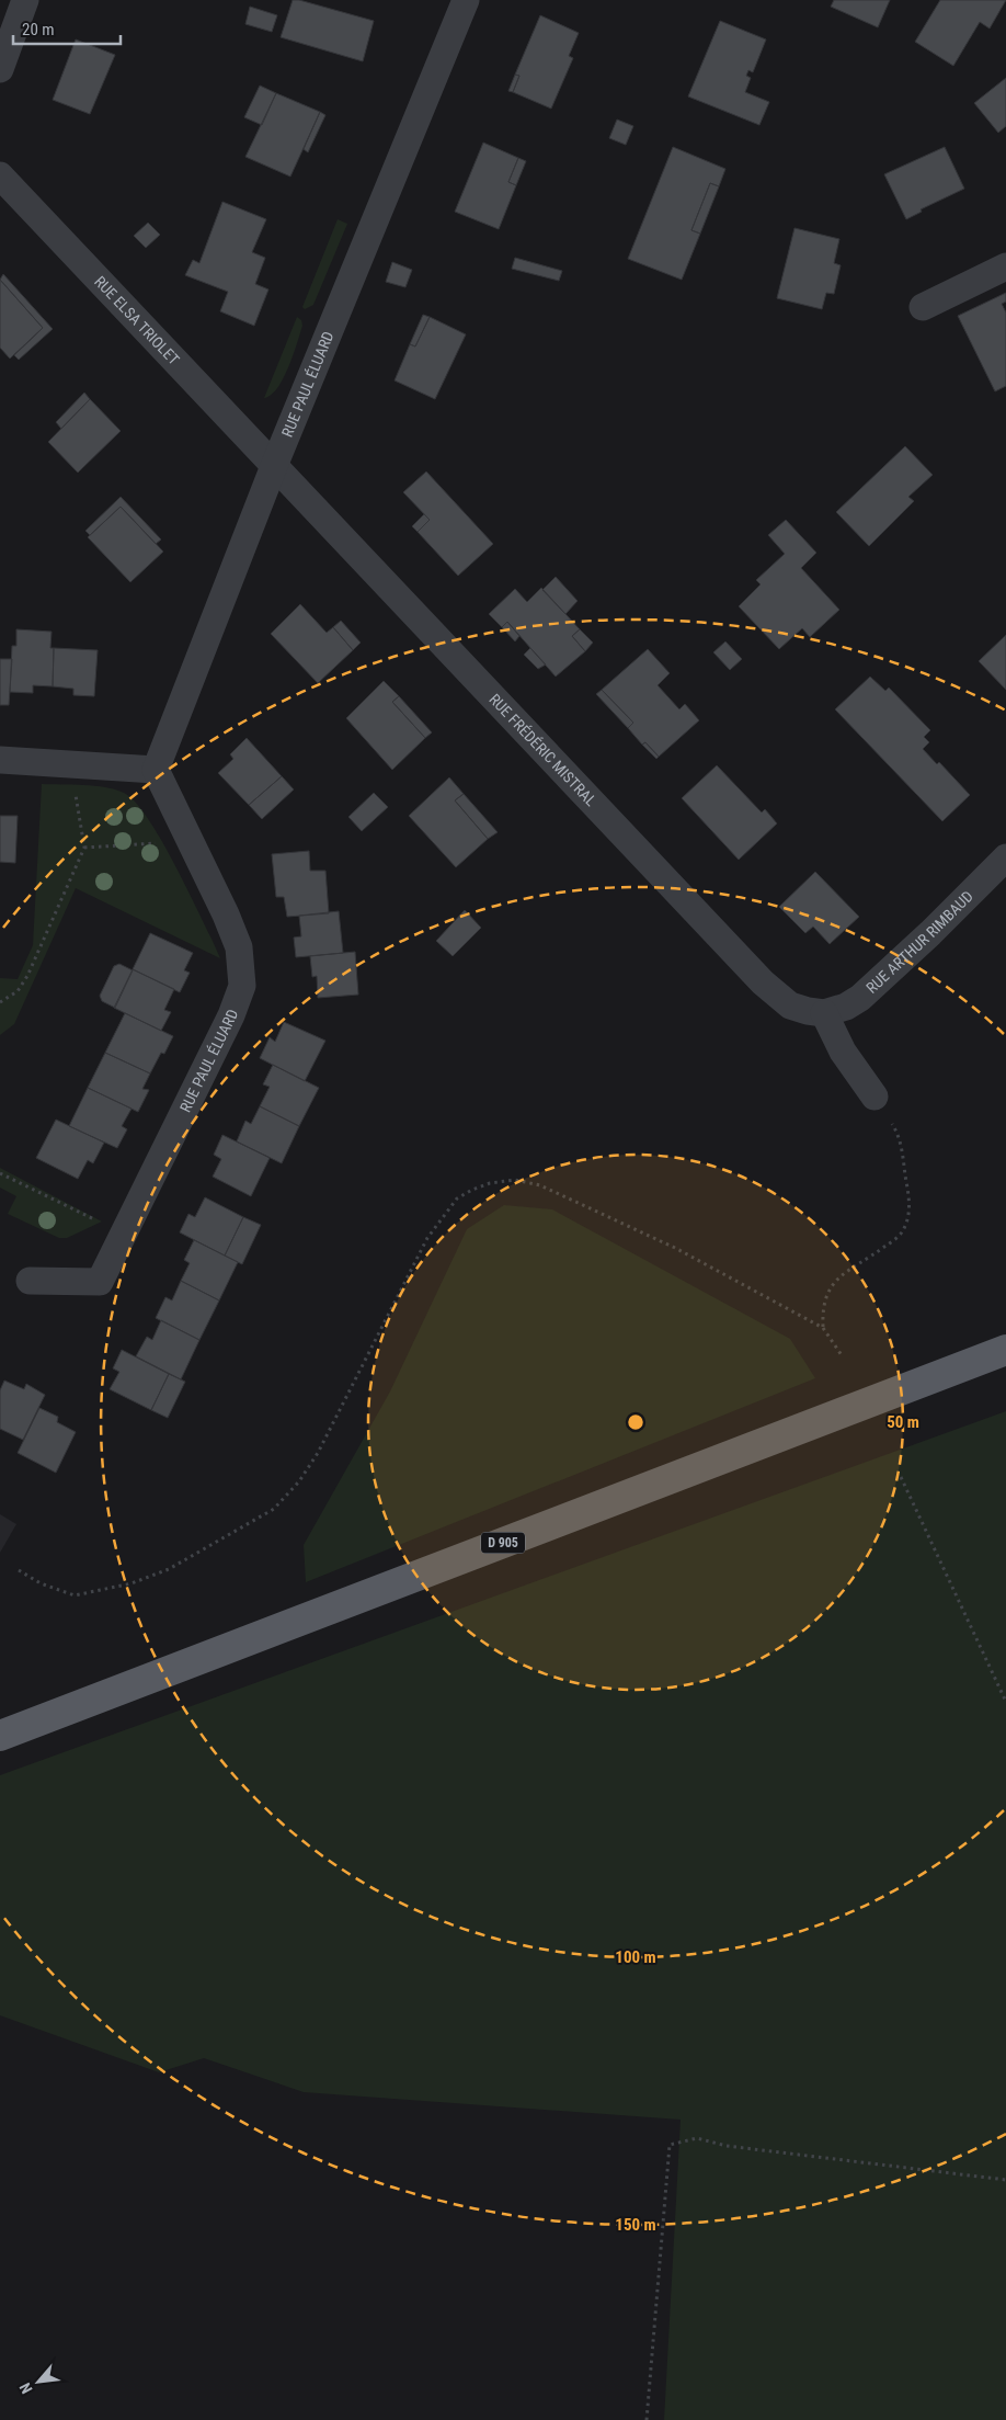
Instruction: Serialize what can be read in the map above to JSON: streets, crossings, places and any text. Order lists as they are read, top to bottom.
{
  "streets": {
    "main road": ["D 905"],
    "street": [
      "RUE ELSA TRIOLET",
      "RUE PAUL ÉLUARD",
      "RUE FRÉDÉRIC MISTRAL",
      "RUE ARTHUR RIMBAUD"
    ]
  },
  "crossings": [
    ["RUE ELSA TRIOLET", "RUE PAUL ÉLUARD"],
    ["RUE ELSA TRIOLET", "RUE FRÉDÉRIC MISTRAL"],
    ["RUE PAUL ÉLUARD", "RUE FRÉDÉRIC MISTRAL"],
    ["RUE FRÉDÉRIC MISTRAL", "RUE ARTHUR RIMBAUD"]
  ],
  "scale_bar": "20 m",
  "north": "bottom left",
  "rings": ["50 m", "100 m", "150 m"]
}
